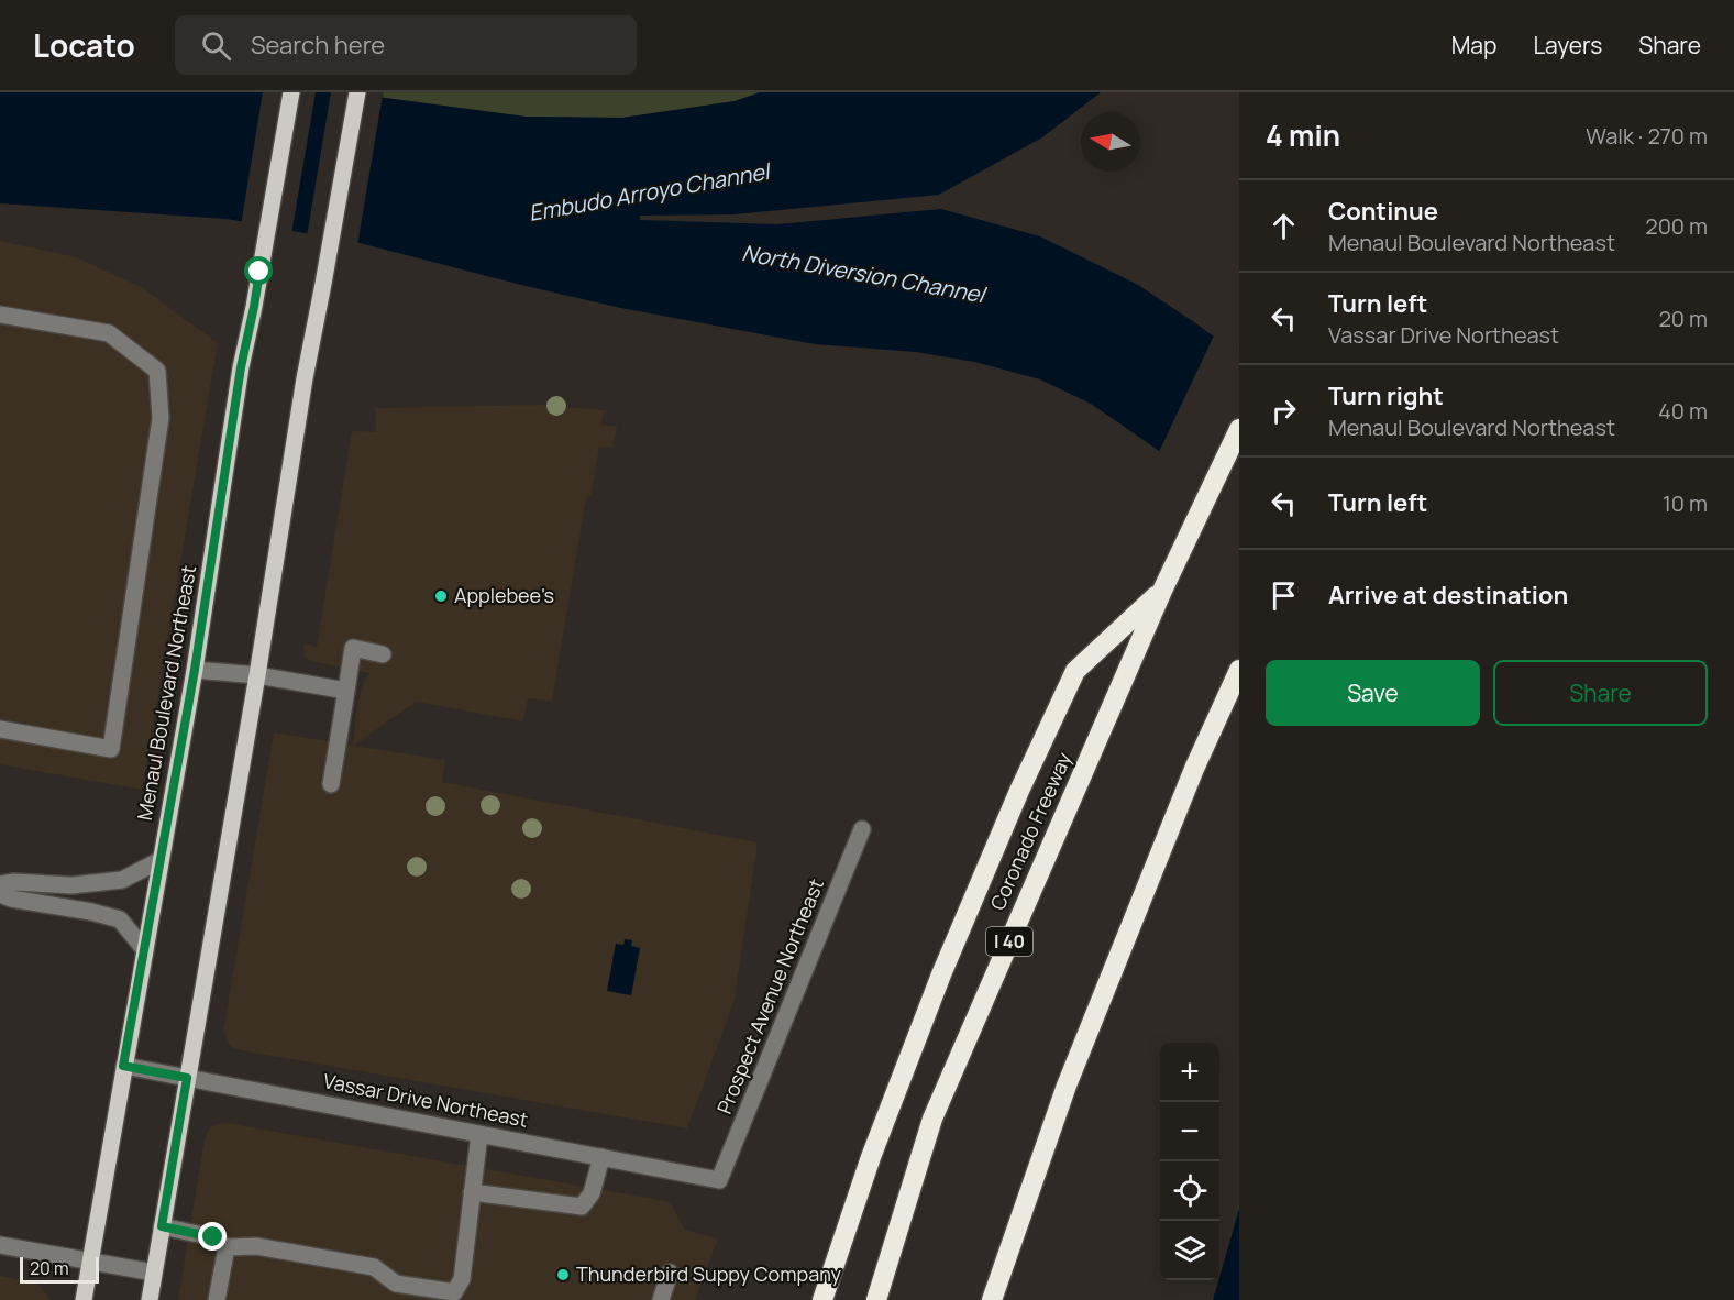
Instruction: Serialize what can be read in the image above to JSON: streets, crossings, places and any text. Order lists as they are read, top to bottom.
{
  "streets": {
    "highway": ["Coronado Freeway", "I 40"],
    "main road": ["Menaul Boulevard Northeast"],
    "street": ["Prospect Avenue Northeast", "Vassar Drive Northeast"]
  },
  "crossings": [
    ["Menaul Boulevard Northeast", "Vassar Drive Northeast"],
    ["Prospect Avenue Northeast", "Vassar Drive Northeast"]
  ],
  "water": ["Embudo Arroyo Channel", "North Diversion Channel"],
  "places": ["Applebee's", "Thunderbird Suppy Company"],
  "scale_bar": "20 m",
  "north": "left",
  "page": {
    "header": "Locato",
    "search": "Search here",
    "nav": ["Map", "Layers", "Share"],
    "heading": ["4 min", "Walk · 270 m"],
    "list": [
      ["Continue", "Menaul Boulevard Northeast", "200 m"],
      ["Turn left", "Vassar Drive Northeast", "20 m"],
      ["Turn right", "Menaul Boulevard Northeast", "40 m"],
      ["Turn left", "10 m"],
      "Arrive at destination"
    ],
    "buttons": ["Save", "Share"],
    "map_buttons": ["+", "−"],
    "scale": "20 m"
  }
}
